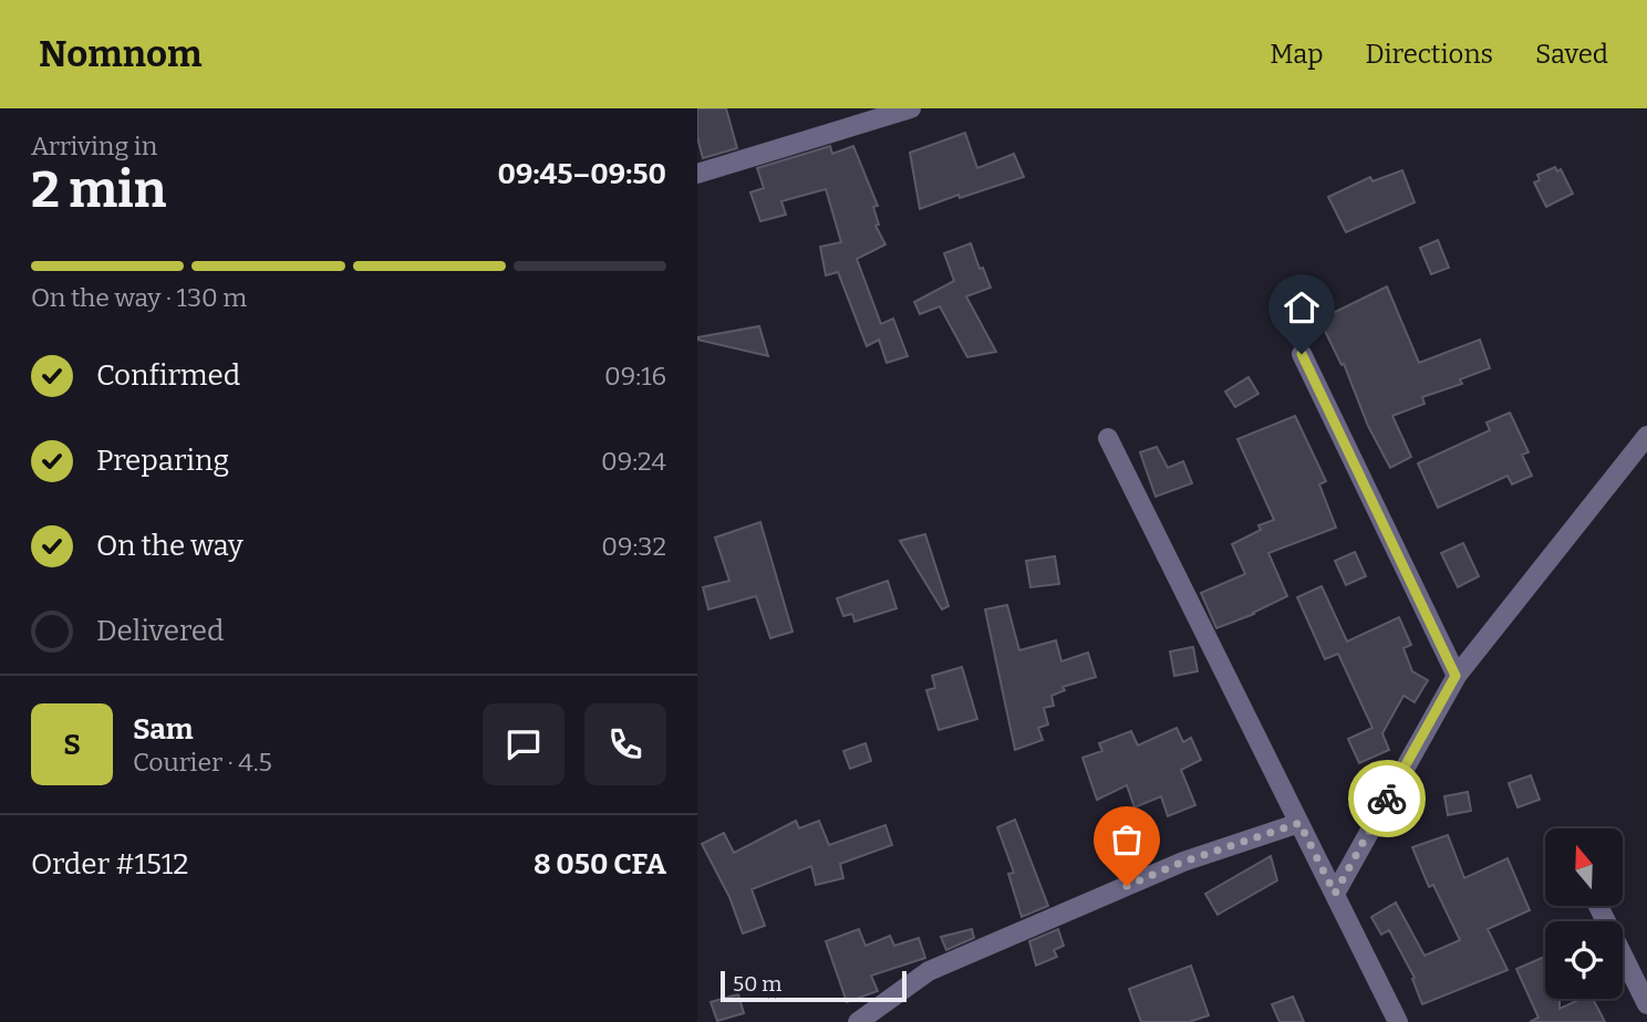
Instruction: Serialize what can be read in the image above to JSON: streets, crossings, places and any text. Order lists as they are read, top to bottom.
{
  "scale_bar": "50 m",
  "north": "top",
  "page": {
    "header": "Nomnom",
    "nav": ["Map", "Directions", "Saved"],
    "heading": ["2 min", "Arriving in", "09:45–09:50"],
    "panel": [
      "Sam",
      "Courier · 4.5",
      "Order #1512",
      "8 050 CFA"
    ],
    "bar": "On the way · 130 m",
    "list": [
      ["Confirmed", "09:16"],
      ["Preparing", "09:24"],
      ["On the way", "09:32"],
      "Delivered"
    ],
    "round": "S",
    "scale": "50 m"
  }
}
